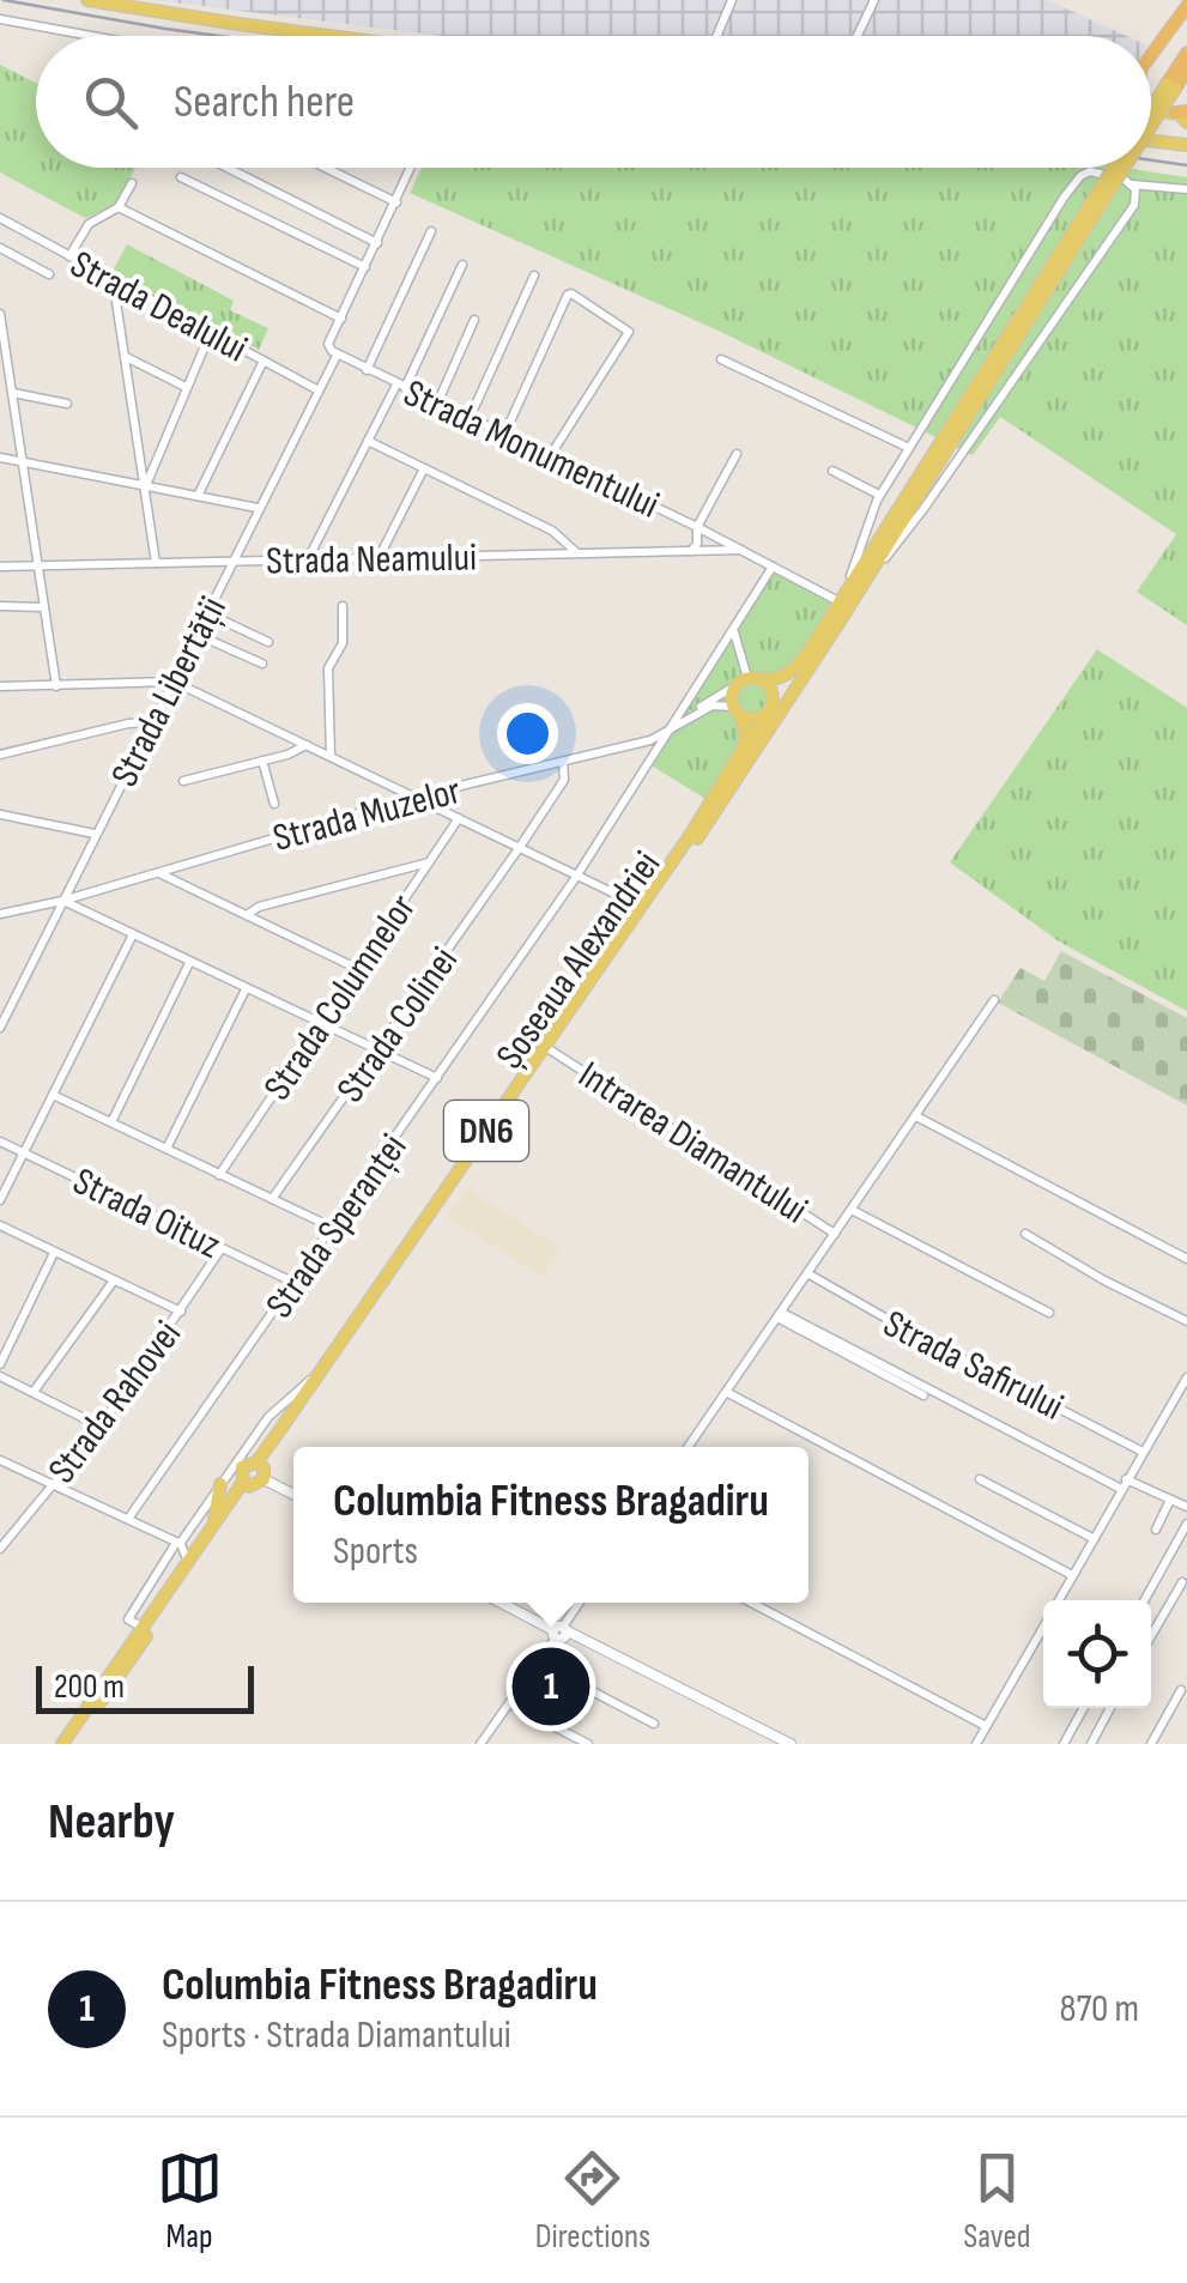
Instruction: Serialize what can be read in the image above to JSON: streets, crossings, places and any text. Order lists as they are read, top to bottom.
{
  "streets": {
    "highway": ["DN6"],
    "main road": ["Șoseaua Alexandriei"],
    "street": [
      "Strada Dealului",
      "Strada Monumentului",
      "Strada Neamului",
      "Strada Libertății",
      "Strada Muzelor",
      "Strada Columnelor",
      "Strada Colinei",
      "Intrarea Diamantului",
      "Strada Oituz",
      "Strada Speranței",
      "Strada Safirului",
      "Strada Rahovei"
    ]
  },
  "crossings": [
    ["Strada Dealului", "Strada Libertății"],
    ["Strada Monumentului", "Strada Neamului"],
    ["Strada Monumentului", "Strada Libertății"],
    ["Strada Monumentului", "DN6"],
    ["Strada Monumentului", "Strada Speranței"],
    ["Strada Neamului", "Strada Libertății"],
    ["Strada Libertății", "Strada Muzelor"],
    ["Strada Muzelor", "Strada Colinei"],
    ["Strada Muzelor", "Strada Speranței"],
    ["Șoseaua Alexandriei", "DN6"],
    ["Șoseaua Alexandriei", "Intrarea Diamantului"],
    ["Strada Oituz", "Strada Speranței"],
    ["Strada Oituz", "Strada Rahovei"]
  ],
  "scale_bar": "200 m",
  "page": {
    "search": "Search here",
    "popup": ["Columbia Fitness Bragadiru", "Sports"],
    "pins": "1",
    "scale": "200 m",
    "heading": "Nearby",
    "list": [
      {
        "mark": "1",
        "name": "Columbia Fitness Bragadiru",
        "note": "Sports · Strada Diamantului",
        "value": "870 m"
      }
    ],
    "nav": ["Map", "Directions", "Saved"]
  }
}
